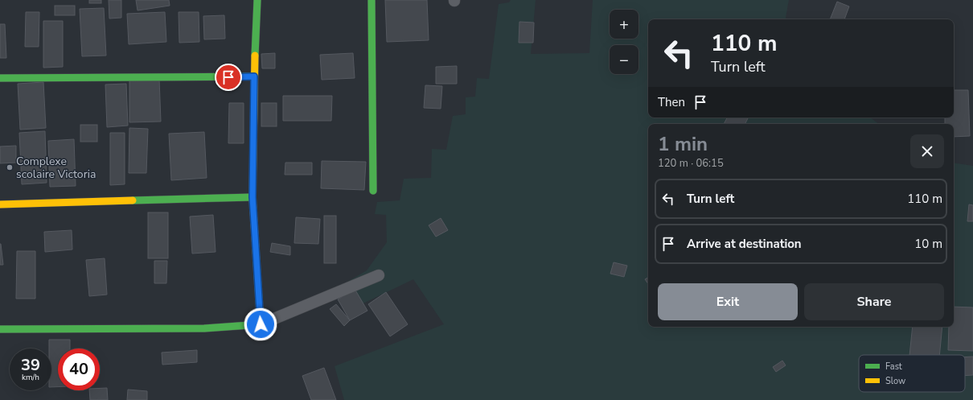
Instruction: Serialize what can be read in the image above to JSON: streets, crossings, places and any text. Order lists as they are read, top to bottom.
{
  "places": ["Complexe scolaire Victoria"],
  "legend": ["Fast", "Slow"],
  "page": {
    "map_buttons": ["+", "−"],
    "turn": ["110 m", "Turn left"],
    "then": "Then",
    "heading": ["1 min", "120 m · 06:15"],
    "list": [
      {
        "name": "Turn left",
        "value": "110 m"
      },
      {
        "name": "Arrive at destination",
        "value": "10 m"
      }
    ],
    "buttons": ["Exit", "Share"],
    "speed": "39 km/h",
    "limit": "40"
  }
}
